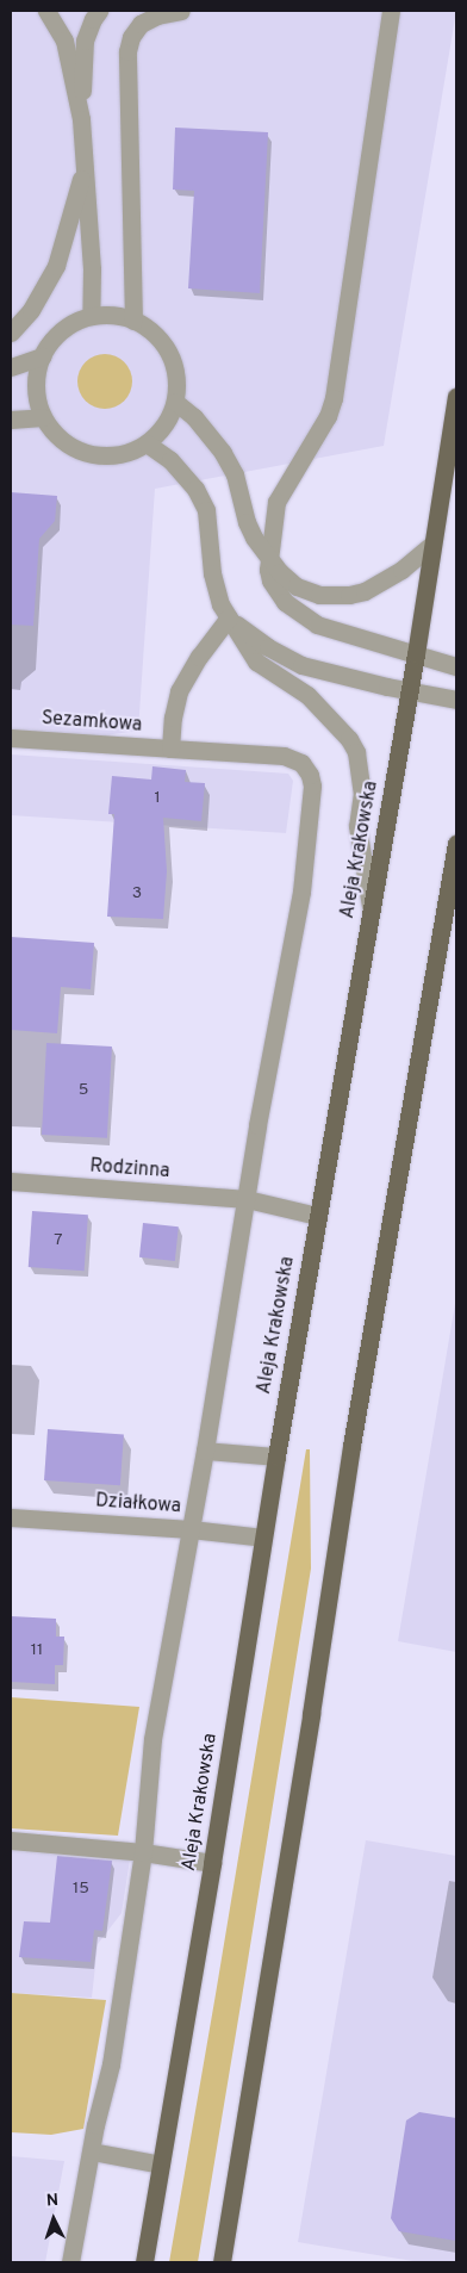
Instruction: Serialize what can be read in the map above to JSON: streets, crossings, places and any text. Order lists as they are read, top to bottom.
{
  "streets": {
    "main road": ["Aleja Krakowska"],
    "street": ["Sezamkowa", "Rodzinna", "Działkowa"]
  },
  "crossings": [
    ["Aleja Krakowska", "Rodzinna"],
    ["Aleja Krakowska", "Działkowa"]
  ],
  "house_numbers": [
    "1",
    "3",
    "5",
    "7",
    "11",
    "15"
  ],
  "north": "top"
}
